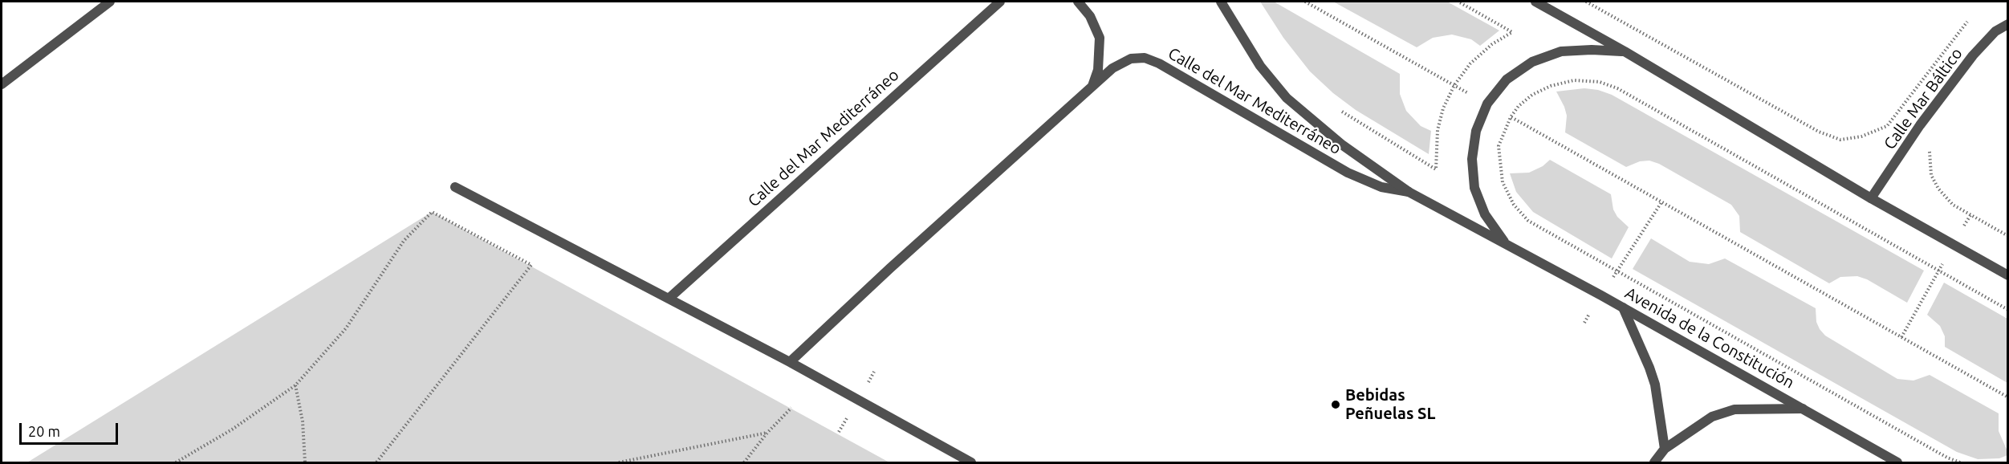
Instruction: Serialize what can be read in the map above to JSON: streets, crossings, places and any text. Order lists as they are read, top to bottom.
{
  "streets": {
    "street": ["Calle Mar Báltico", "Calle del Mar Mediterráneo", "Avenida de la Constitución"]
  },
  "crossings": [
    ["Calle Mar Báltico", "Avenida de la Constitución"],
    ["Calle del Mar Mediterráneo", "Avenida de la Constitución"]
  ],
  "places": ["Bebidas Peñuelas SL"],
  "scale_bar": "20 m"
}
